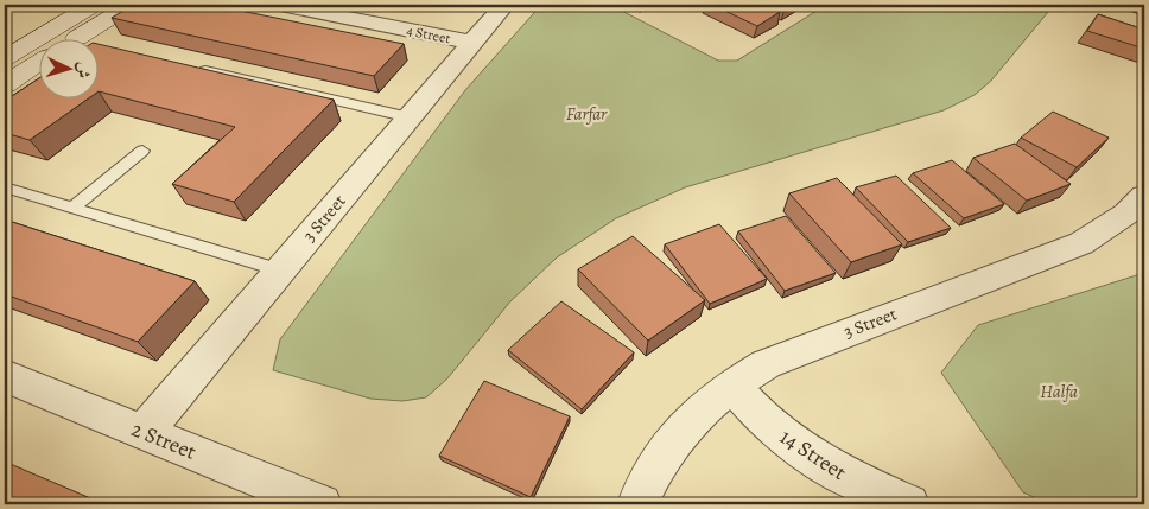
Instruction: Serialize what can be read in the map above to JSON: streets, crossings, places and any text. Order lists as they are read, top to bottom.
{
  "streets": {
    "street": [
      "4 Street",
      "3 Street",
      "2 Street",
      "14 Street"
    ]
  },
  "crossings": [
    ["4 Street", "3 Street"],
    ["3 Street", "2 Street"],
    ["3 Street", "14 Street"]
  ],
  "parks": ["Farfar", "Halfa"],
  "north": "right"
}
